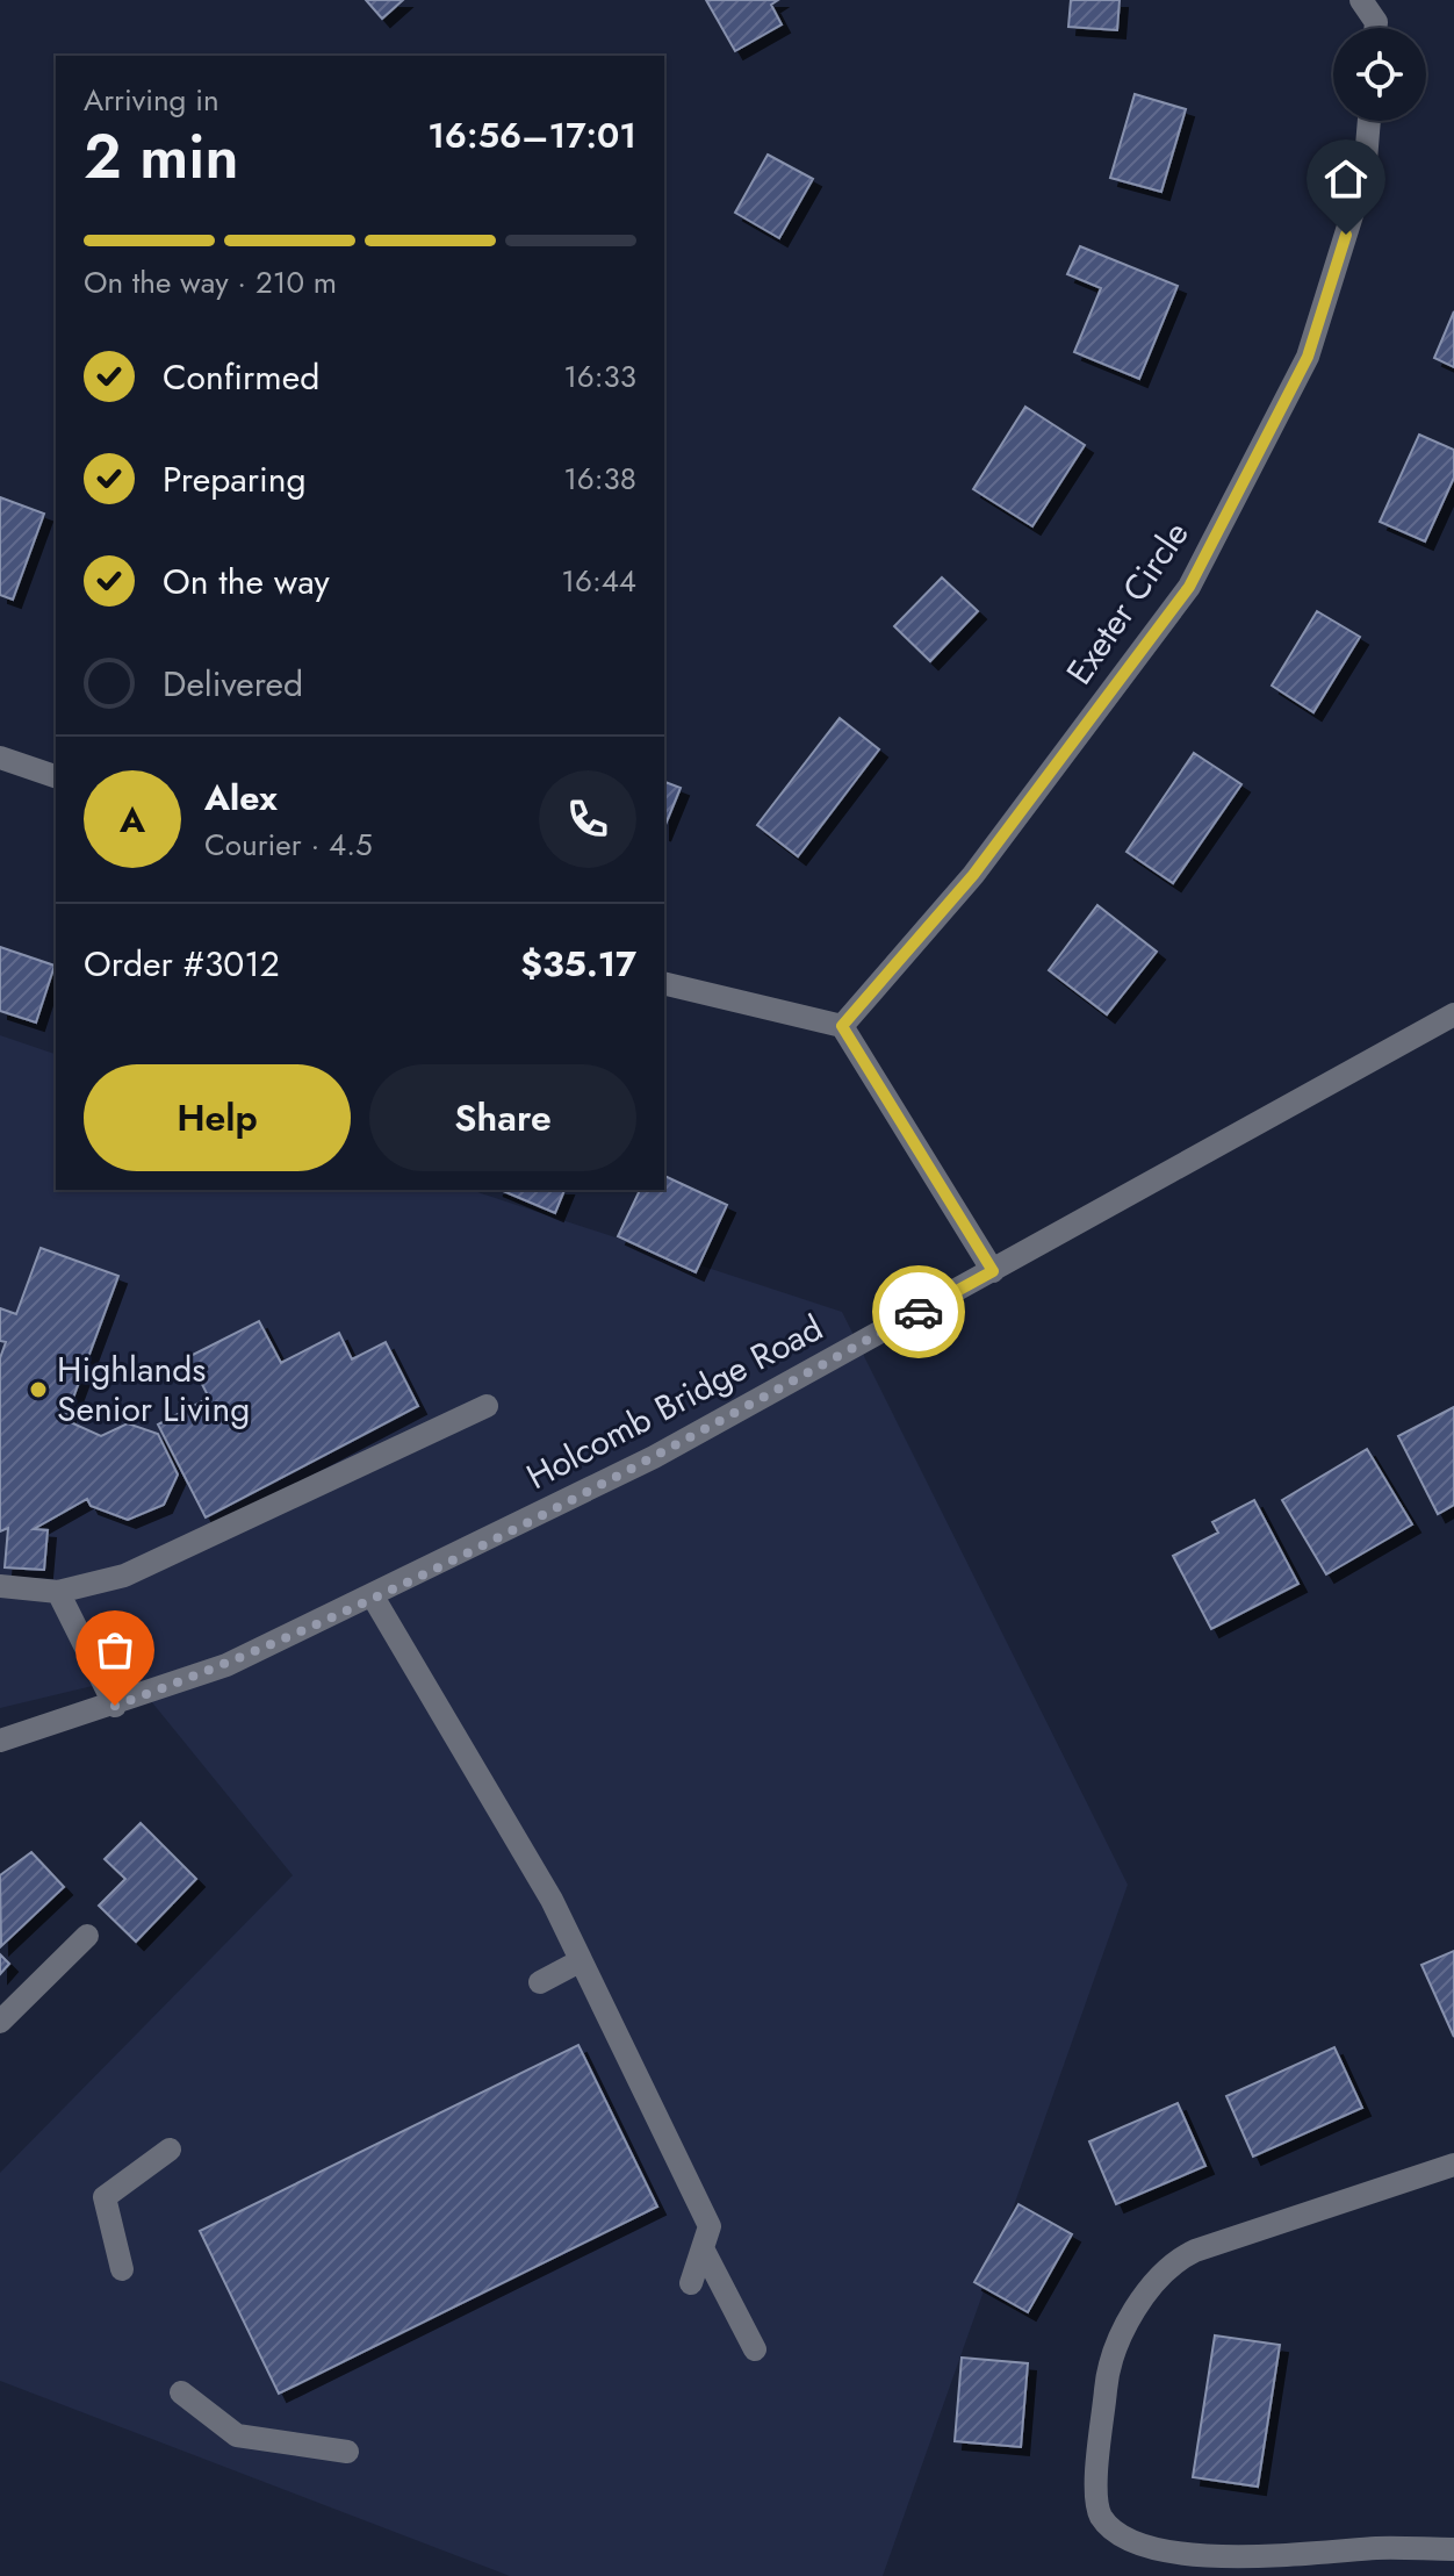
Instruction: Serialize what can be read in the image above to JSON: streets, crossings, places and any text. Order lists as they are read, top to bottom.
{
  "streets": {
    "street": ["Exeter Circle", "Holcomb Bridge Road"]
  },
  "places": ["Highlands Senior Living"],
  "page": {
    "heading": ["2 min", "Arriving in", "16:56–17:01"],
    "panel": [
      "Alex",
      "Courier · 4.5",
      "Order #3012",
      "$35.17"
    ],
    "bar": "On the way · 210 m",
    "list": [
      ["Confirmed", "16:33"],
      ["Preparing", "16:38"],
      ["On the way", "16:44"],
      "Delivered"
    ],
    "round": "A",
    "buttons": ["Help", "Share"]
  }
}
